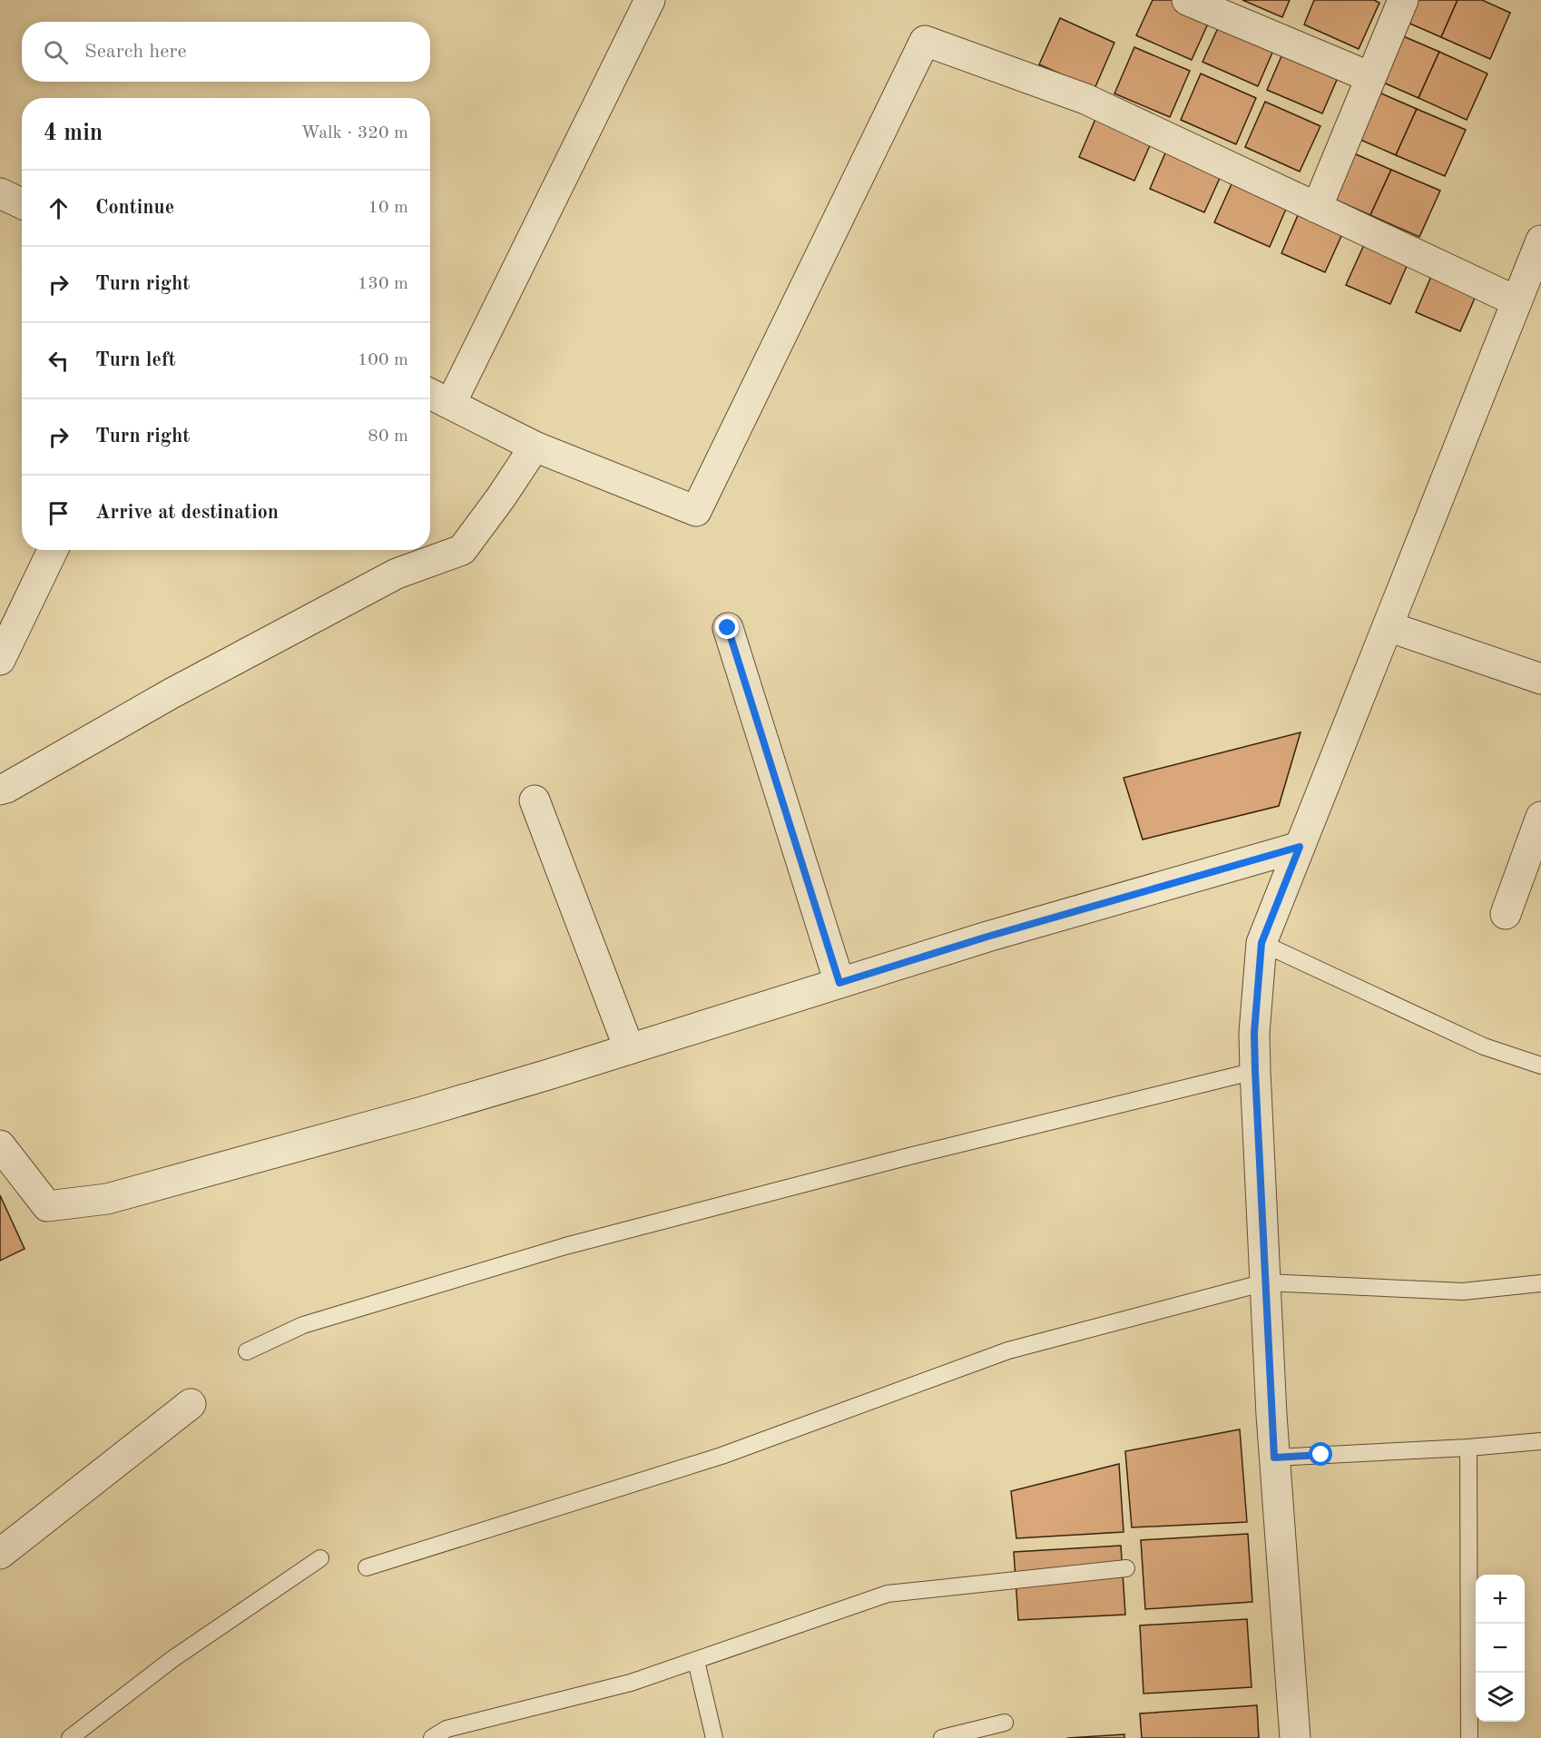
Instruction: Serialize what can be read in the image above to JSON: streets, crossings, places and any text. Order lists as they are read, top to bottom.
{
  "page": {
    "search": "Search here",
    "heading": ["4 min", "Walk · 320 m"],
    "list": [
      ["Continue", "10 m"],
      ["Turn right", "130 m"],
      ["Turn left", "100 m"],
      ["Turn right", "80 m"],
      "Arrive at destination"
    ],
    "map_buttons": ["+", "−"]
  }
}
